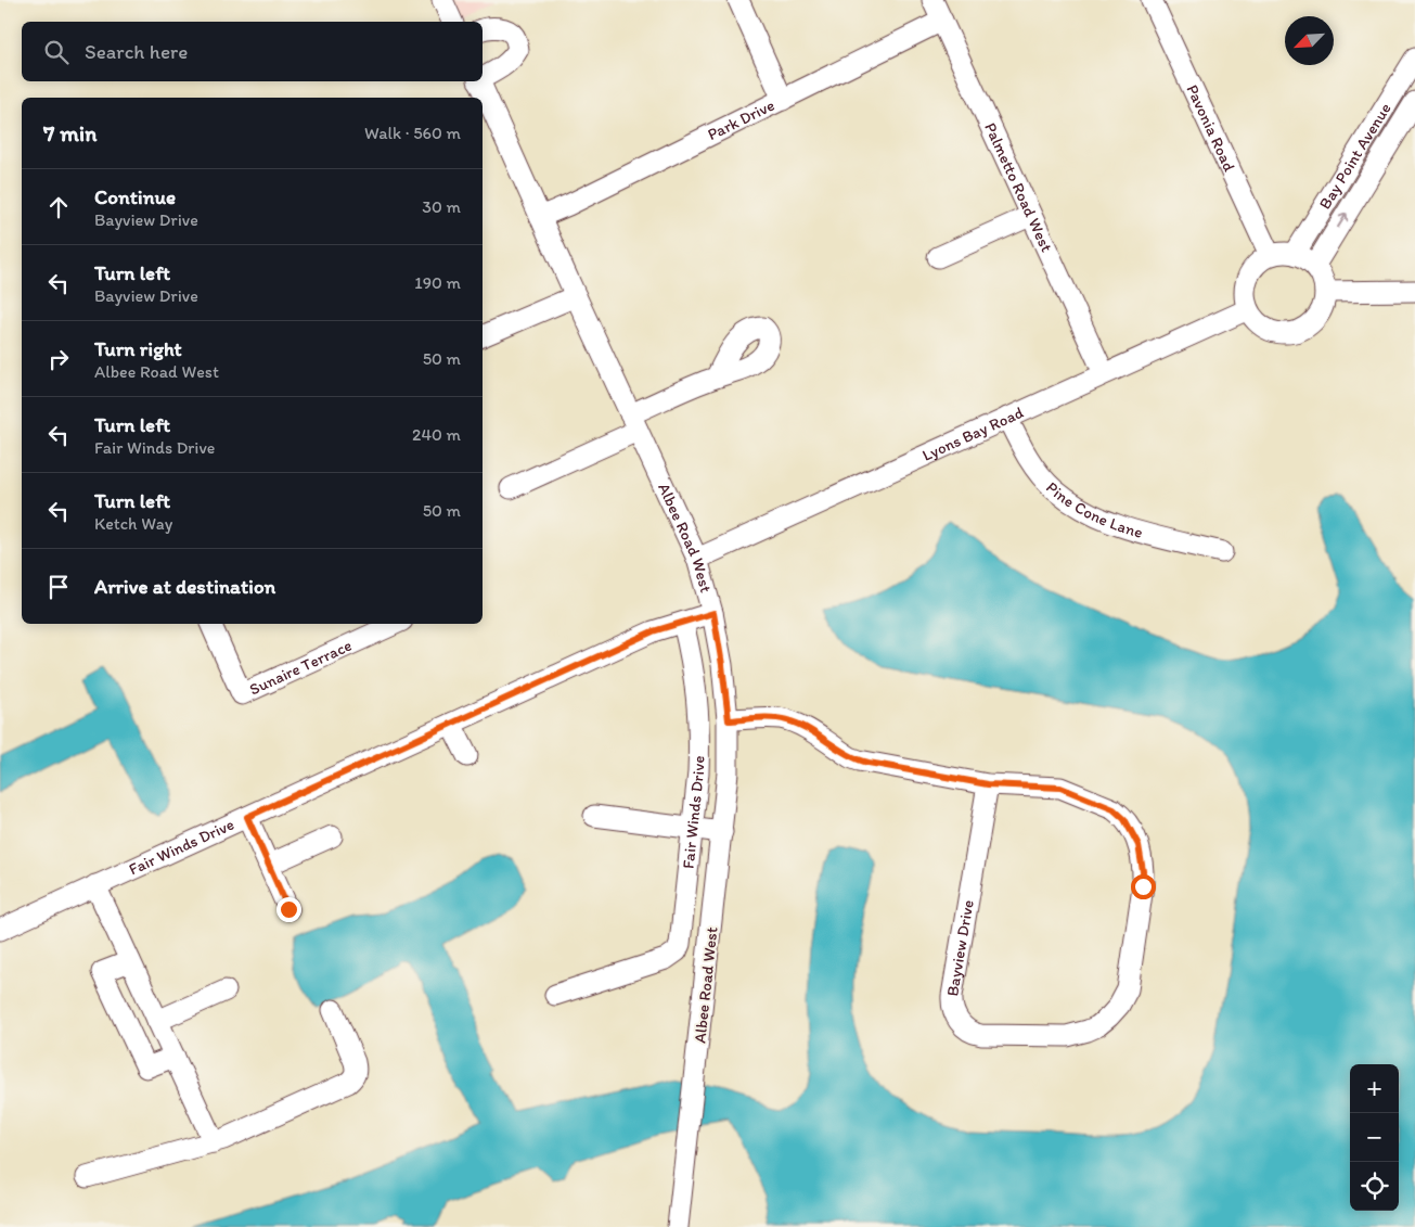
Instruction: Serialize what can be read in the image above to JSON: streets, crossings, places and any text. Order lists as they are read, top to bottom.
{
  "streets": {
    "street": [
      "Park Drive",
      "Pavonia Road",
      "Bay Point Avenue",
      "Palmetto Road West",
      "Lyons Bay Road",
      "Pine Cone Lane",
      "Albee Road West",
      "Sunaire Terrace",
      "Fair Winds Drive",
      "Bayview Drive"
    ]
  },
  "crossings": [
    ["Park Drive", "Palmetto Road West"],
    ["Park Drive", "Albee Road West"],
    ["Pavonia Road", "Bay Point Avenue"],
    ["Pavonia Road", "Lyons Bay Road"],
    ["Bay Point Avenue", "Lyons Bay Road"],
    ["Palmetto Road West", "Lyons Bay Road"],
    ["Lyons Bay Road", "Pine Cone Lane"],
    ["Lyons Bay Road", "Albee Road West"],
    ["Albee Road West", "Fair Winds Drive"],
    ["Albee Road West", "Bayview Drive"]
  ],
  "north": "bottom left",
  "page": {
    "search": "Search here",
    "heading": ["7 min", "Walk · 560 m"],
    "list": [
      ["Continue", "Bayview Drive", "30 m"],
      ["Turn left", "Bayview Drive", "190 m"],
      ["Turn right", "Albee Road West", "50 m"],
      ["Turn left", "Fair Winds Drive", "240 m"],
      ["Turn left", "Ketch Way", "50 m"],
      "Arrive at destination"
    ],
    "map_buttons": ["+", "−"]
  }
}
